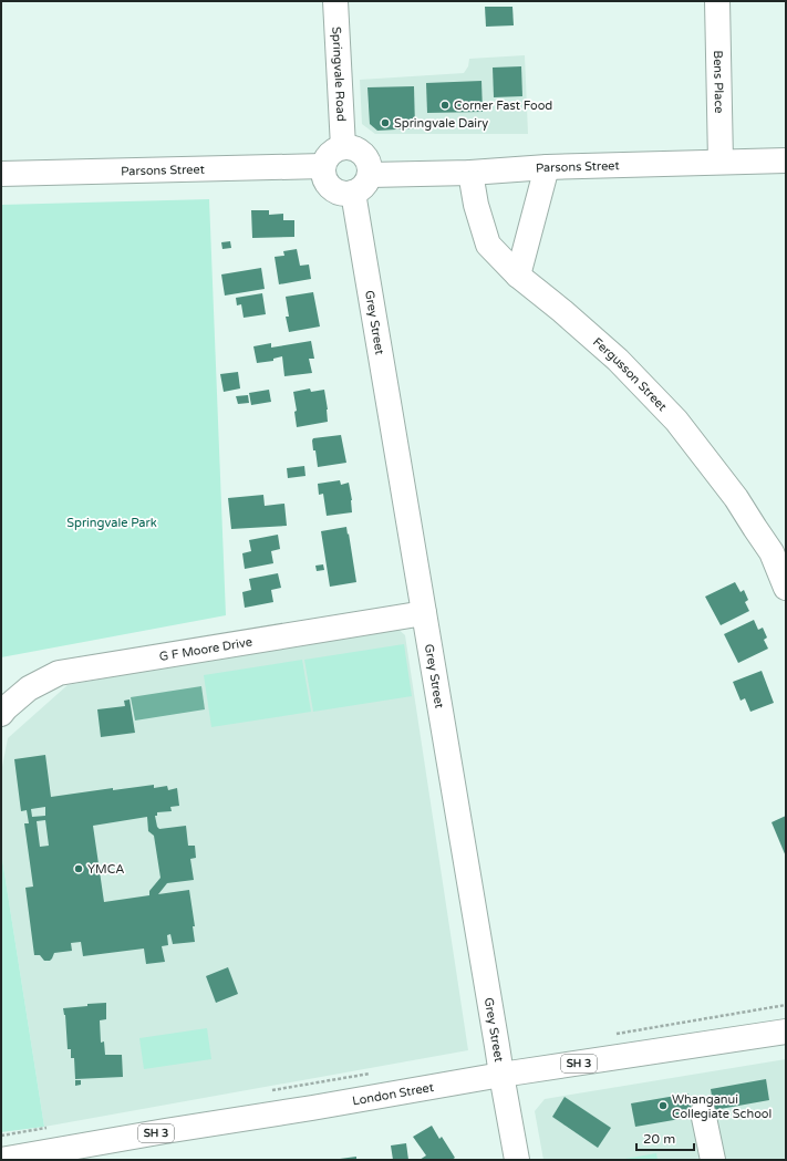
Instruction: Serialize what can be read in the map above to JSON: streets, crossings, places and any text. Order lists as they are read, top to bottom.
{
  "streets": {
    "main road": [
      "Springvale Road",
      "Bens Place",
      "Parsons Street",
      "Grey Street",
      "Fergusson Street",
      "G F Moore Drive",
      "SH 3",
      "London Street"
    ]
  },
  "crossings": [
    ["Springvale Road", "Parsons Street"],
    ["Springvale Road", "Grey Street"],
    ["Bens Place", "Parsons Street"],
    ["Parsons Street", "Grey Street"],
    ["Parsons Street", "Fergusson Street"],
    ["Grey Street", "G F Moore Drive"],
    ["Grey Street", "London Street"]
  ],
  "parks": ["Springvale Park"],
  "places": [
    "Corner Fast Food",
    "Springvale Dairy",
    "YMCA",
    "Whanganui Collegiate School"
  ],
  "scale_bar": "20 m"
}
